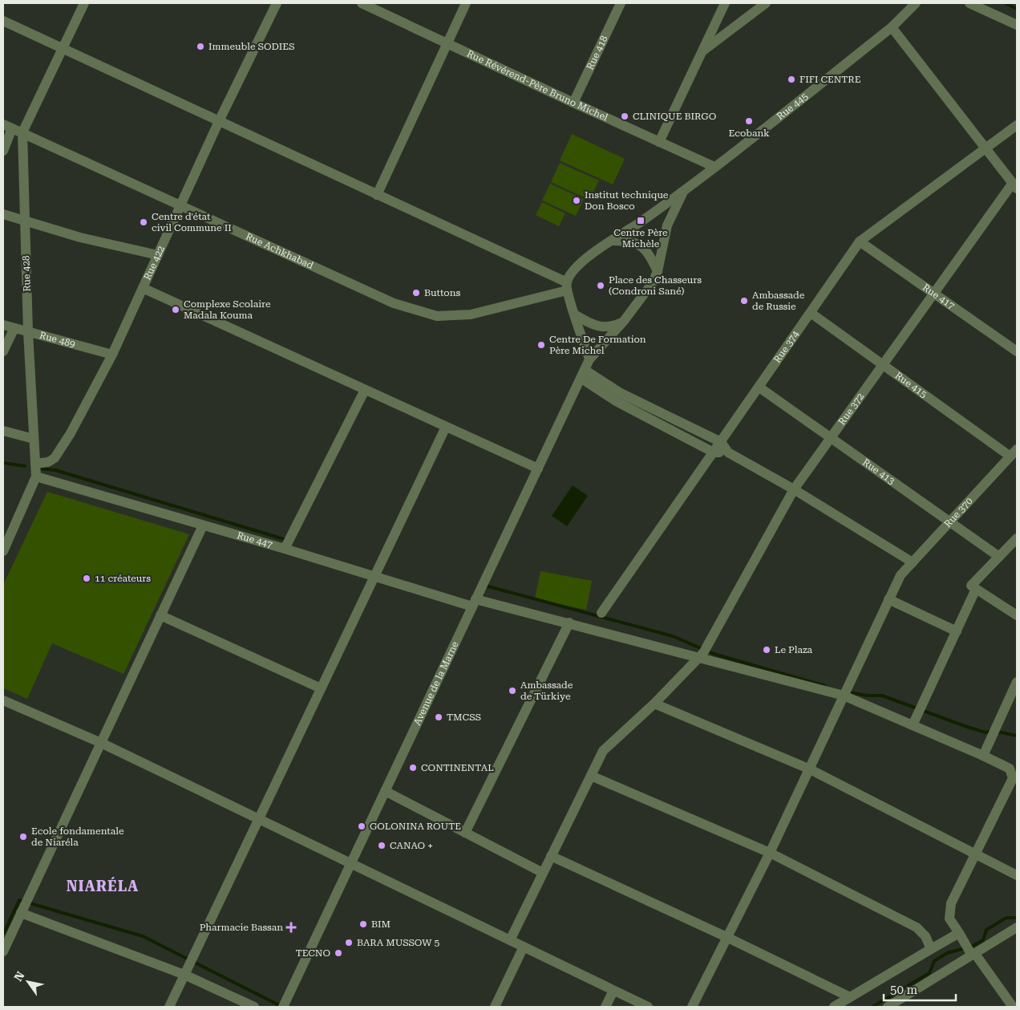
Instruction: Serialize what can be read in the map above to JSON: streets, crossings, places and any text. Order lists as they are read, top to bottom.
{
  "streets": {
    "street": [
      "Rue 418",
      "Rue Révérend-Père Bruno Michel",
      "Rue 445",
      "Rue Achkhabad",
      "Rue 422",
      "Rue 428",
      "Rue 417",
      "Rue 489",
      "Rue 374",
      "Rue 415",
      "Rue 372",
      "Rue 413",
      "Rue 370",
      "Rue 447",
      "Avenue de la Marne"
    ]
  },
  "crossings": [
    ["Rue 418", "Rue Révérend-Père Bruno Michel"],
    ["Rue Révérend-Père Bruno Michel", "Rue 445"],
    ["Rue 445", "Rue Achkhabad"],
    ["Rue 445", "Avenue de la Marne"],
    ["Rue Achkhabad", "Rue 422"],
    ["Rue Achkhabad", "Rue 428"],
    ["Rue Achkhabad", "Avenue de la Marne"],
    ["Rue 422", "Rue 428"],
    ["Rue 422", "Rue 489"],
    ["Rue 428", "Rue 489"],
    ["Rue 428", "Rue 447"],
    ["Rue 417", "Rue 374"],
    ["Rue 417", "Rue 372"],
    ["Rue 374", "Rue 415"],
    ["Rue 374", "Rue 413"],
    ["Rue 415", "Rue 372"],
    ["Rue 415", "Rue 370"],
    ["Rue 372", "Rue 413"],
    ["Rue 372", "Rue 447"],
    ["Rue 413", "Rue 370"],
    ["Rue 370", "Rue 447"],
    ["Rue 447", "Avenue de la Marne"]
  ],
  "districts": ["NIARÉLA"],
  "places": {
    "other": [
      "Immeuble SODIES",
      "FIFI CENTRE",
      "CLINIQUE BIRGO",
      "Ecobank",
      "Institut technique Don Bosco",
      "Centre d'état civil Commune II",
      "Place des Chasseurs (Condroni Sané)",
      "Buttons",
      "Ambassade de Russie",
      "Complexe Scolaire Madala Kouma",
      "Centre De Formation Père Michel",
      "11 créateurs",
      "Le Plaza",
      "Ambassade de Türkiye",
      "TMCSS",
      "CONTINENTAL",
      "GOLONINA ROUTE",
      "Ecole fondamentale de Niaréla",
      "CANAO +",
      "BIM",
      "BARA MUSSOW 5",
      "TECNO"
    ],
    "transit": ["Centre Père Michèle"],
    "health": ["Pharmacie Bassan"]
  },
  "scale_bar": "50 m",
  "north": "top left"
}
